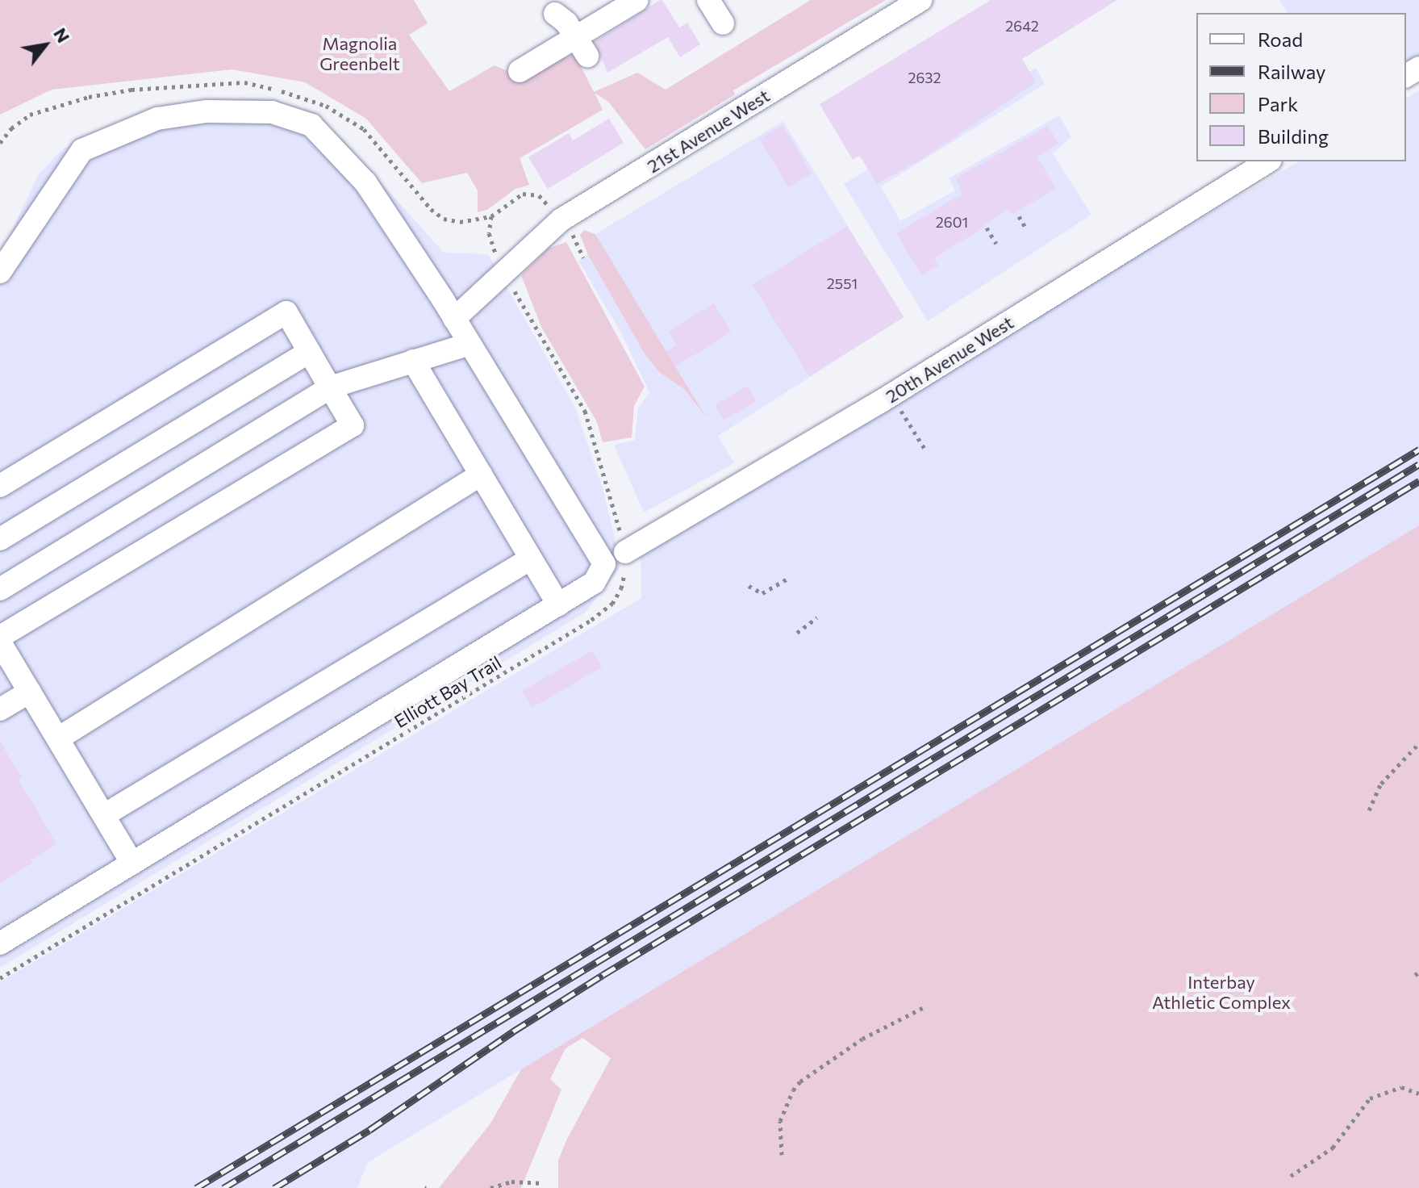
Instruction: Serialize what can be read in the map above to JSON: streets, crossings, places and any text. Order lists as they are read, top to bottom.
{
  "streets": {
    "street": ["21st Avenue West", "20th Avenue West"],
    "path": ["Elliott Bay Trail"]
  },
  "crossings": [
    ["21st Avenue West", "Elliott Bay Trail"],
    ["20th Avenue West", "Elliott Bay Trail"]
  ],
  "parks": ["Magnolia Greenbelt", "Interbay Athletic Complex"],
  "house_numbers": [
    "2642",
    "2632",
    "2601",
    "2551"
  ],
  "legend": [
    "Road",
    "Railway",
    "Park",
    "Building"
  ],
  "north": "top right"
}
